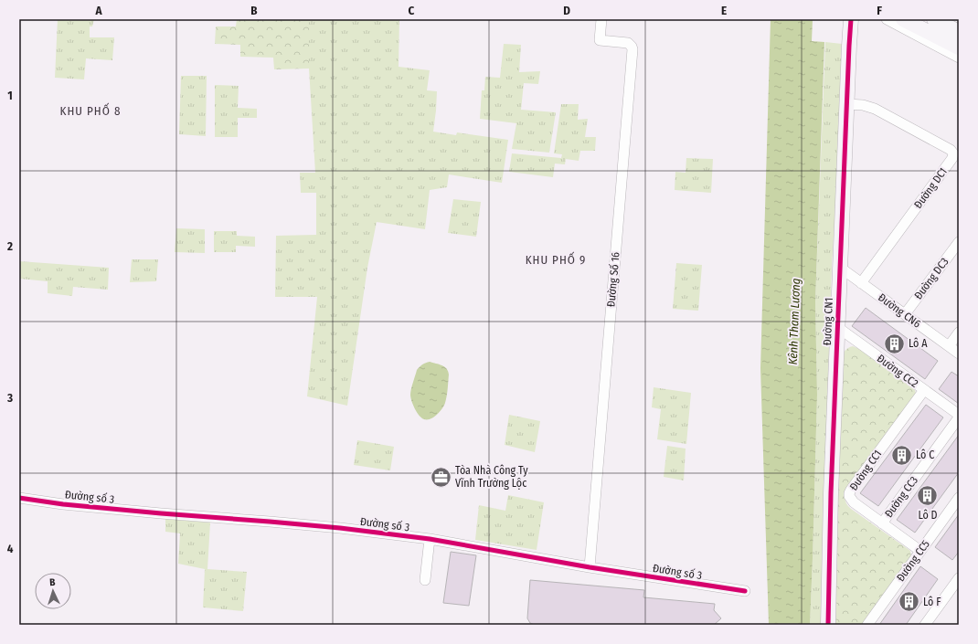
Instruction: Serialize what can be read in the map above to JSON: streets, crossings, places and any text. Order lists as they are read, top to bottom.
{
  "streets": {
    "street": [
      "Đường DC1",
      "Đường DC3",
      "Đường Số 16",
      "Đường CN6",
      "Đường CN1",
      "Đường CC2",
      "Đường CC1",
      "Đường số 3",
      "Đường CC3",
      "Đường CC5"
    ]
  },
  "crossings": [
    ["Đường DC1", "Đường CN6"],
    ["Đường DC1", "Đường CN1"],
    ["Đường DC3", "Đường CN6"],
    ["Đường Số 16", "Đường số 3"],
    ["Đường CN6", "Đường CN1"],
    ["Đường CN1", "Đường CC2"],
    ["Đường CC2", "Đường CC1"],
    ["Đường CC2", "Đường CC3"],
    ["Đường CC1", "Đường CC3"],
    ["Đường CC1", "Đường CC5"]
  ],
  "districts": ["KHU PHỐ 8", "KHU PHỐ 9"],
  "water": ["Kênh Tham Lương"],
  "places": {
    "building": [
      "Lô A",
      "Lô C",
      "Lô D",
      "Lô F"
    ],
    "office": ["Tòa Nhà Công Ty Vĩnh Trường Lộc"]
  },
  "north": "top",
  "grid": {
    "columns": [
      "A",
      "B",
      "C",
      "D",
      "E",
      "F"
    ],
    "rows": [
      "1",
      "2",
      "3",
      "4"
    ]
  }
}
